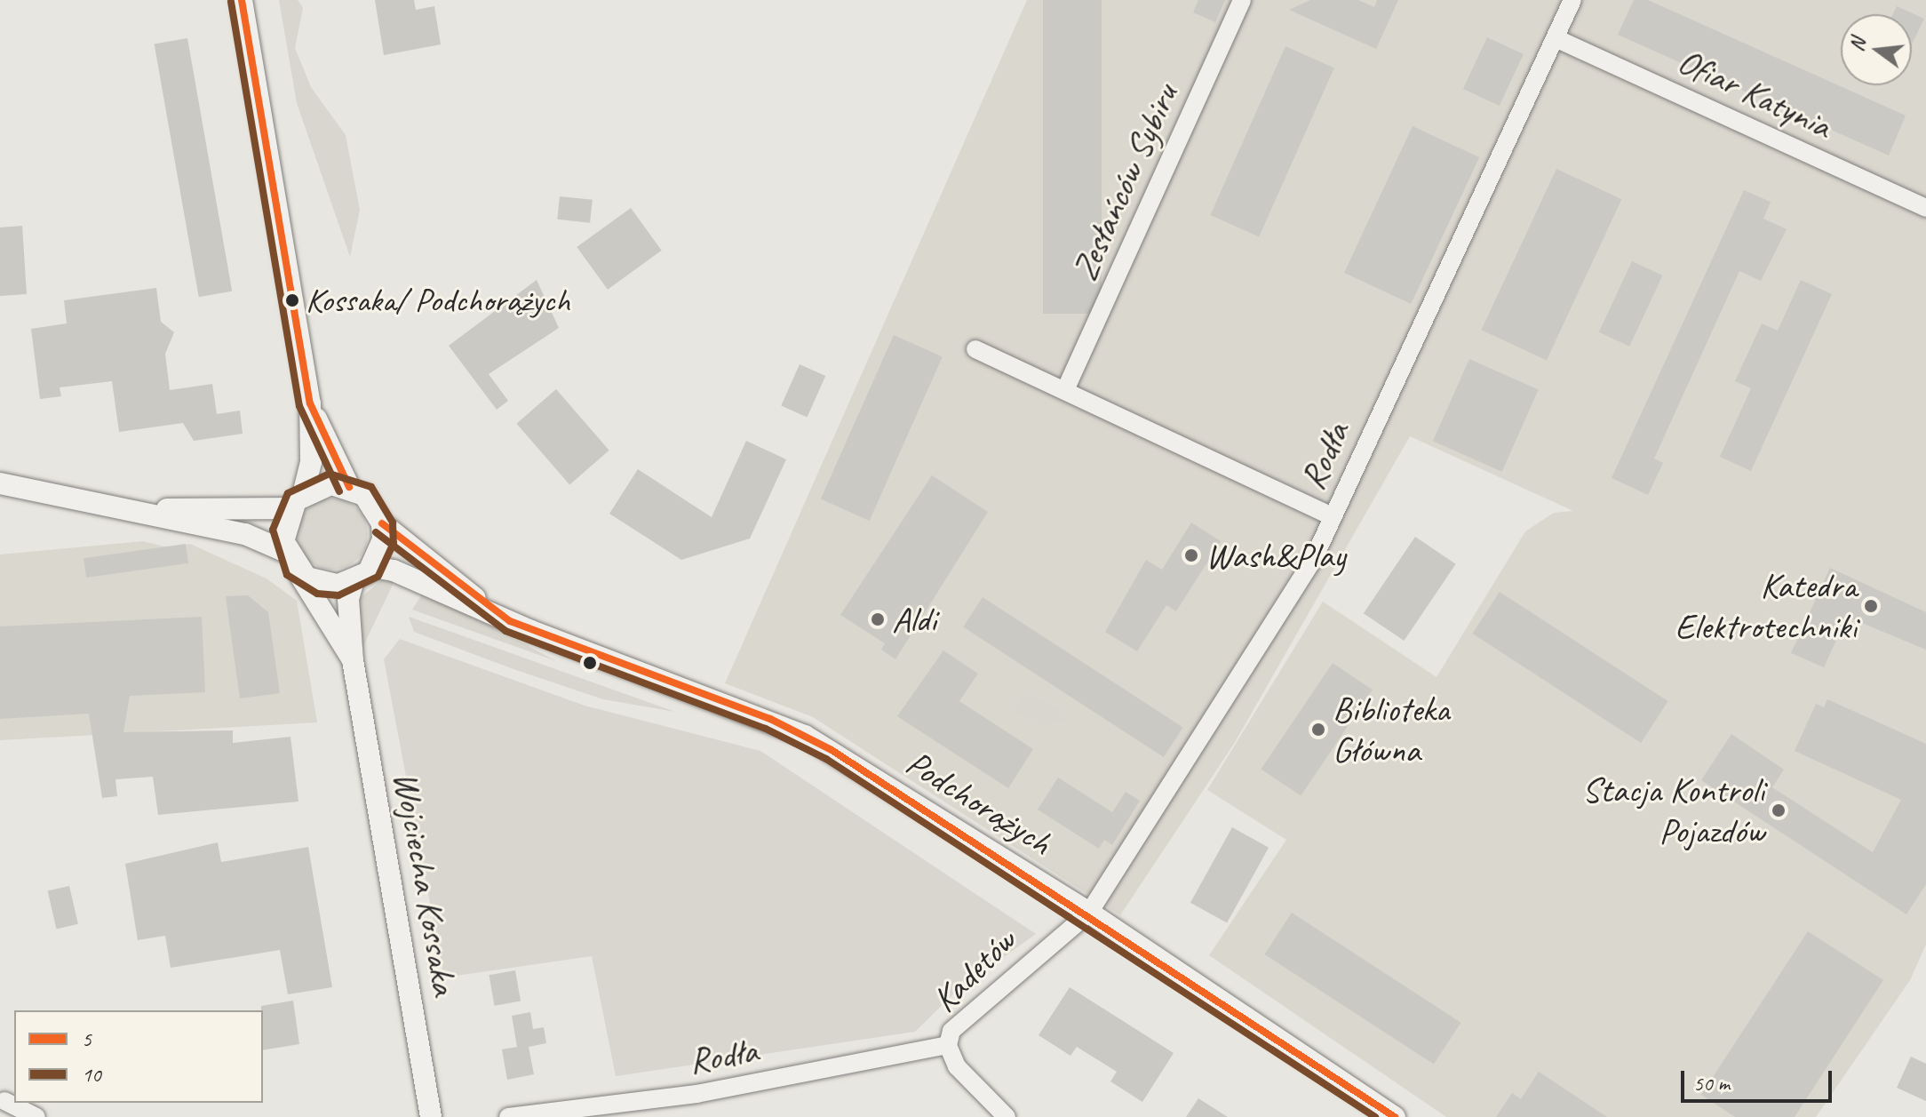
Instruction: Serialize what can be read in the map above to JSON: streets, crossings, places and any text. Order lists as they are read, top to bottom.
{
  "streets": {
    "street": [
      "Ofiar Katynia",
      "Zesłańców Sybiru",
      "Rodła",
      "Podchorążych",
      "Wojciecha Kossaka",
      "Kadetów"
    ]
  },
  "crossings": [
    ["Ofiar Katynia", "Rodła"],
    ["Rodła", "Podchorążych"],
    ["Rodła", "Kadetów"],
    ["Podchorążych", "Wojciecha Kossaka"],
    ["Podchorążych", "Kadetów"]
  ],
  "places": [
    "Kossaka/ Podchorążych",
    "Wash&Play",
    "Katedra Elektrotechniki",
    "Aldi",
    "Biblioteka Główna",
    "Stacja Kontroli Pojazdów"
  ],
  "lines": ["transit line 5", "transit line 10"],
  "legend": ["5", "10"],
  "scale_bar": "50 m",
  "north": "left"
}
